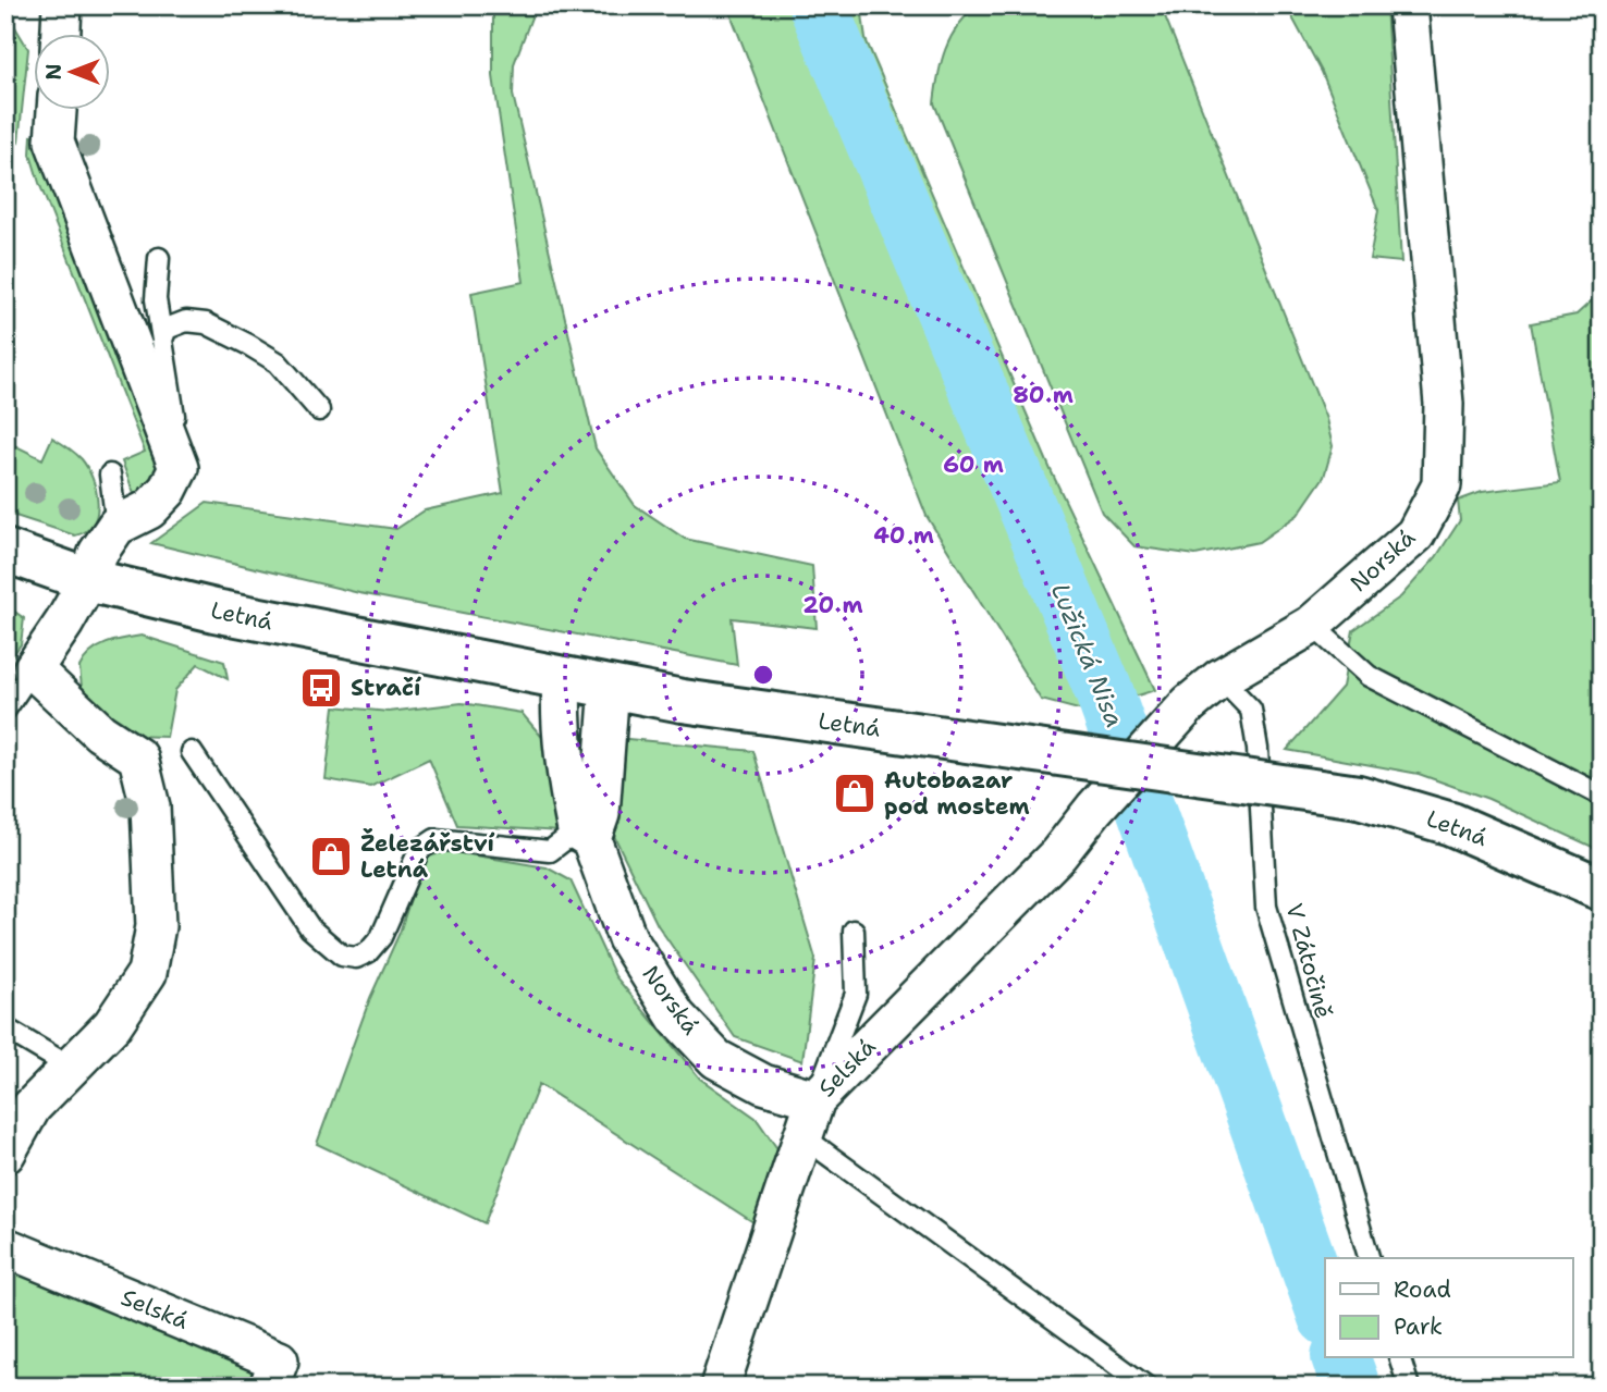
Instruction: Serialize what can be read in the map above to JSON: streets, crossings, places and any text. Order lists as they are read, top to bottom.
{
  "streets": {
    "street": ["Norská", "Letná", "Selská"],
    "lane": ["V Zátočině"]
  },
  "crossings": [
    ["Norská", "Letná"],
    ["Norská", "V Zátočině"],
    ["Norská", "Selská"]
  ],
  "water": ["Lužická Nisa"],
  "places": {
    "bus stop": ["Stračí"],
    "shop": ["Autobazar pod mostem", "Železářství Letná"]
  },
  "legend": ["Road", "Park"],
  "north": "left",
  "rings": [
    "80 m",
    "60 m",
    "40 m",
    "20 m"
  ]
}
